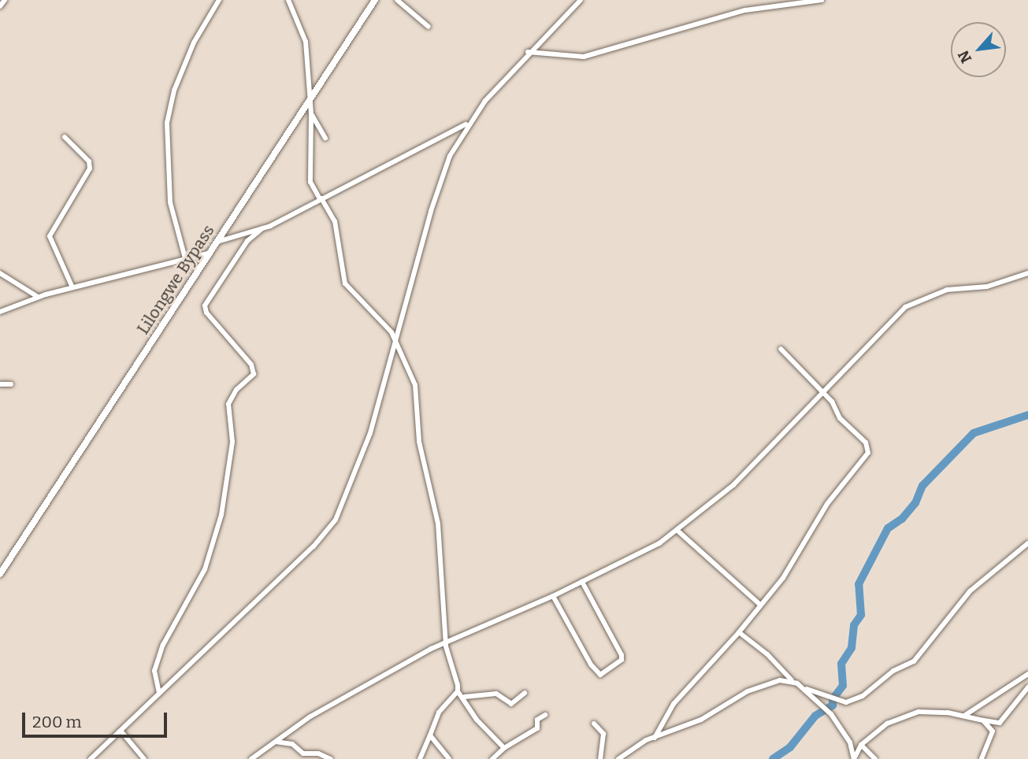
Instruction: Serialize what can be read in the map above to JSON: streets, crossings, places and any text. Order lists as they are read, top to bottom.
{
  "streets": {
    "main road": ["Lilongwe Bypass"]
  },
  "scale_bar": "200 m",
  "north": "bottom left"
}
